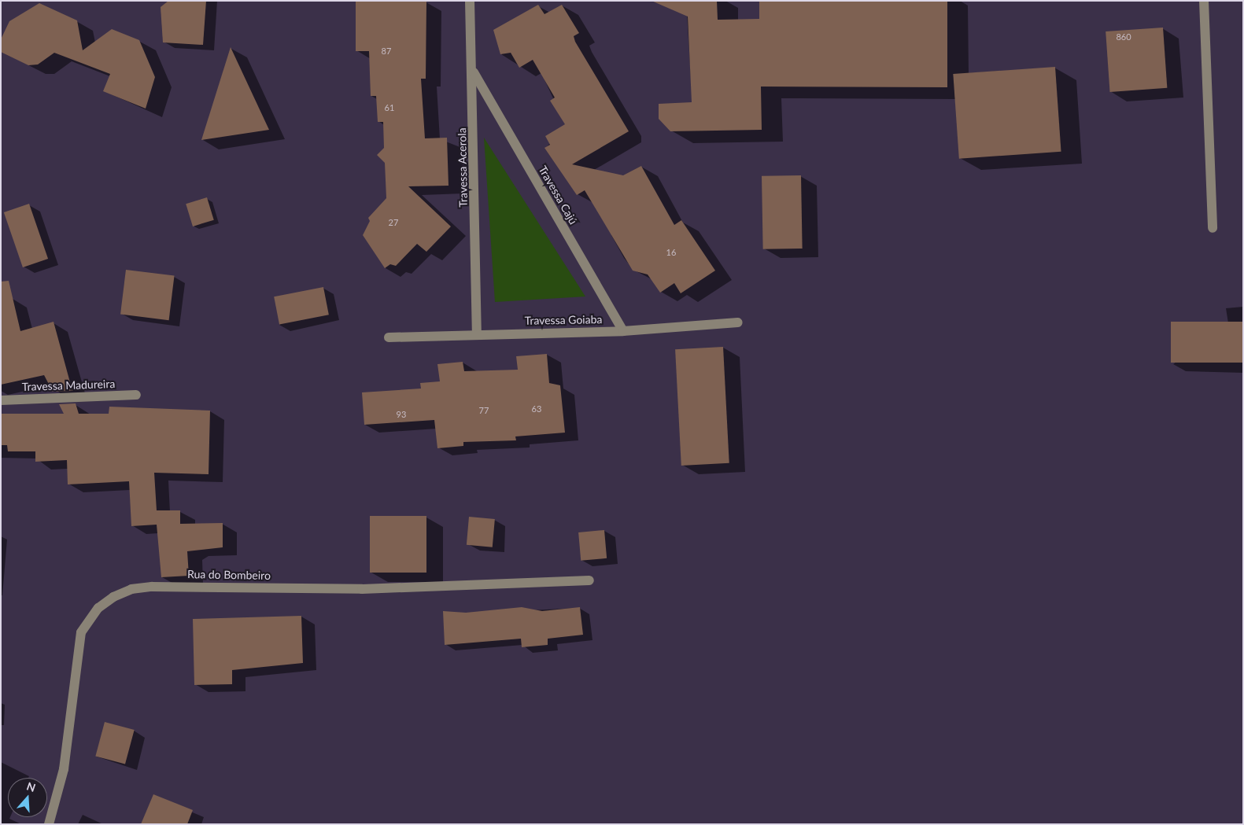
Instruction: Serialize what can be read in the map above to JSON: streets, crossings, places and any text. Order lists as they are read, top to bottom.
{
  "streets": {
    "street": [
      "Travessa Acerola",
      "Travessa Cajú",
      "Travessa Goiaba",
      "Travessa Madureira",
      "Rua do Bombeiro"
    ]
  },
  "crossings": [
    ["Travessa Acerola", "Travessa Cajú"],
    ["Travessa Acerola", "Travessa Goiaba"],
    ["Travessa Cajú", "Travessa Goiaba"]
  ],
  "house_numbers": [
    "860",
    "87",
    "61",
    "27",
    "16",
    "63",
    "77",
    "93"
  ],
  "north": "top"
}
